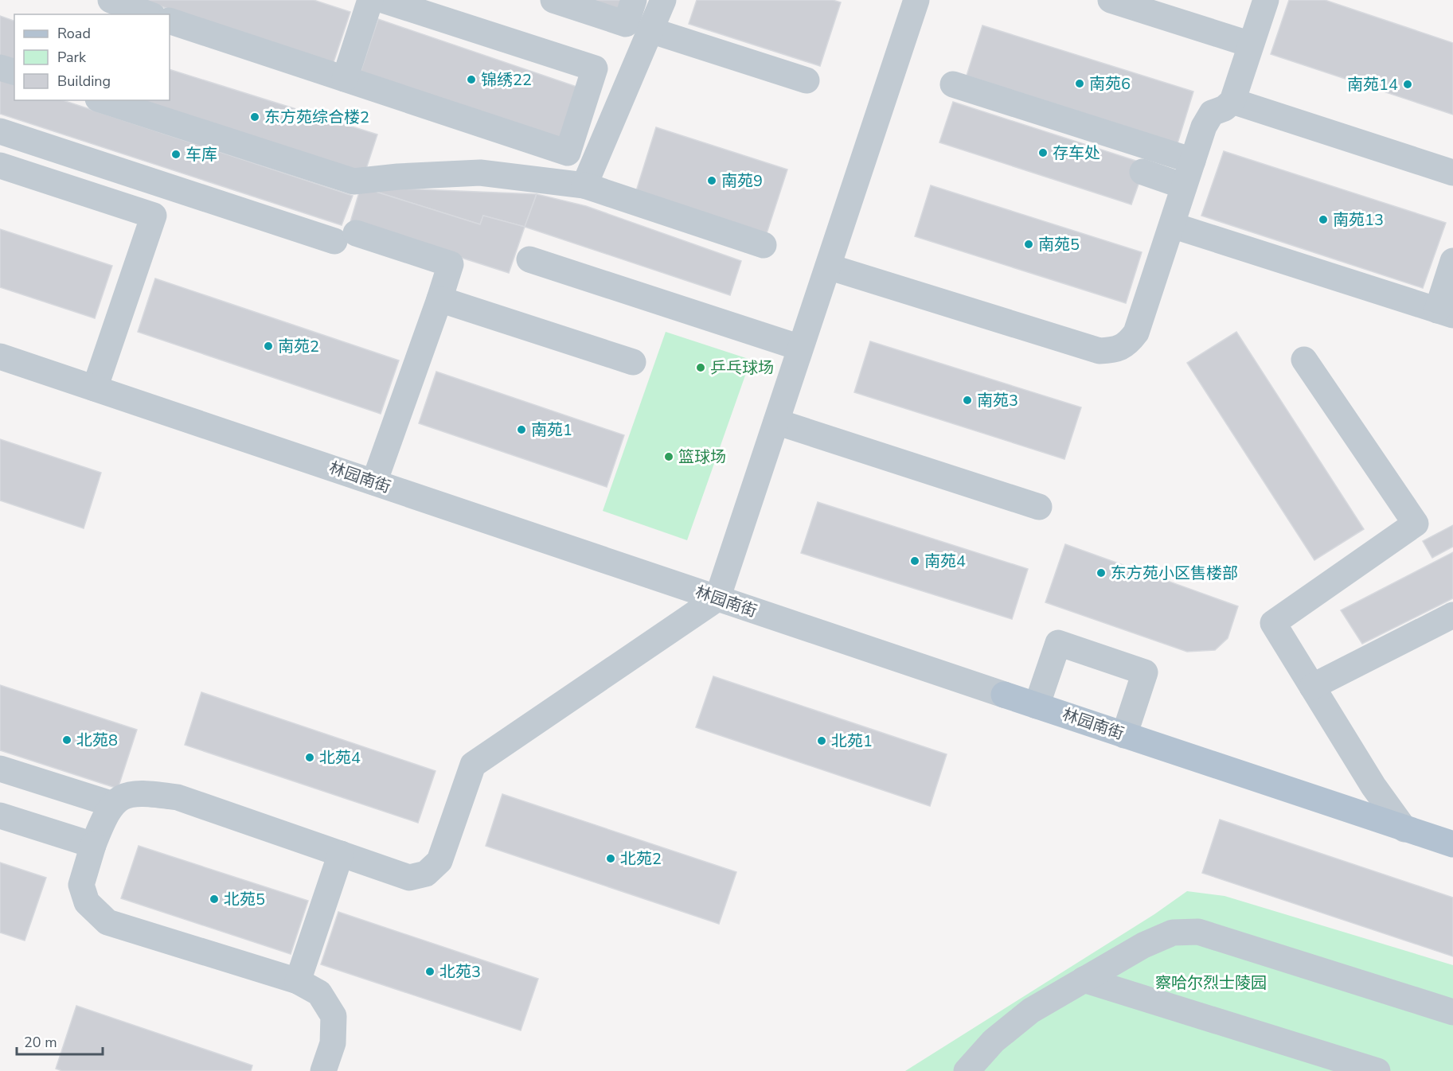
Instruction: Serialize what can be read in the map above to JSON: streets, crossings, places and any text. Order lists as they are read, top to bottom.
{
  "streets": {
    "main road": ["林园南街"]
  },
  "parks": ["察哈尔烈士陵园"],
  "places": [
    "锦绣22",
    "南苑6",
    "南苑14",
    "东方苑综合楼2",
    "存车处",
    "车库",
    "南苑9",
    "南苑13",
    "南苑5",
    "南苑2",
    "乒乓球场",
    "南苑3",
    "南苑1",
    "篮球场",
    "南苑4",
    "东方苑小区售楼部",
    "北苑8",
    "北苑1",
    "北苑4",
    "北苑2",
    "北苑5",
    "北苑3"
  ],
  "legend": ["Road", "Park", "Building"],
  "scale_bar": "20 m"
}
